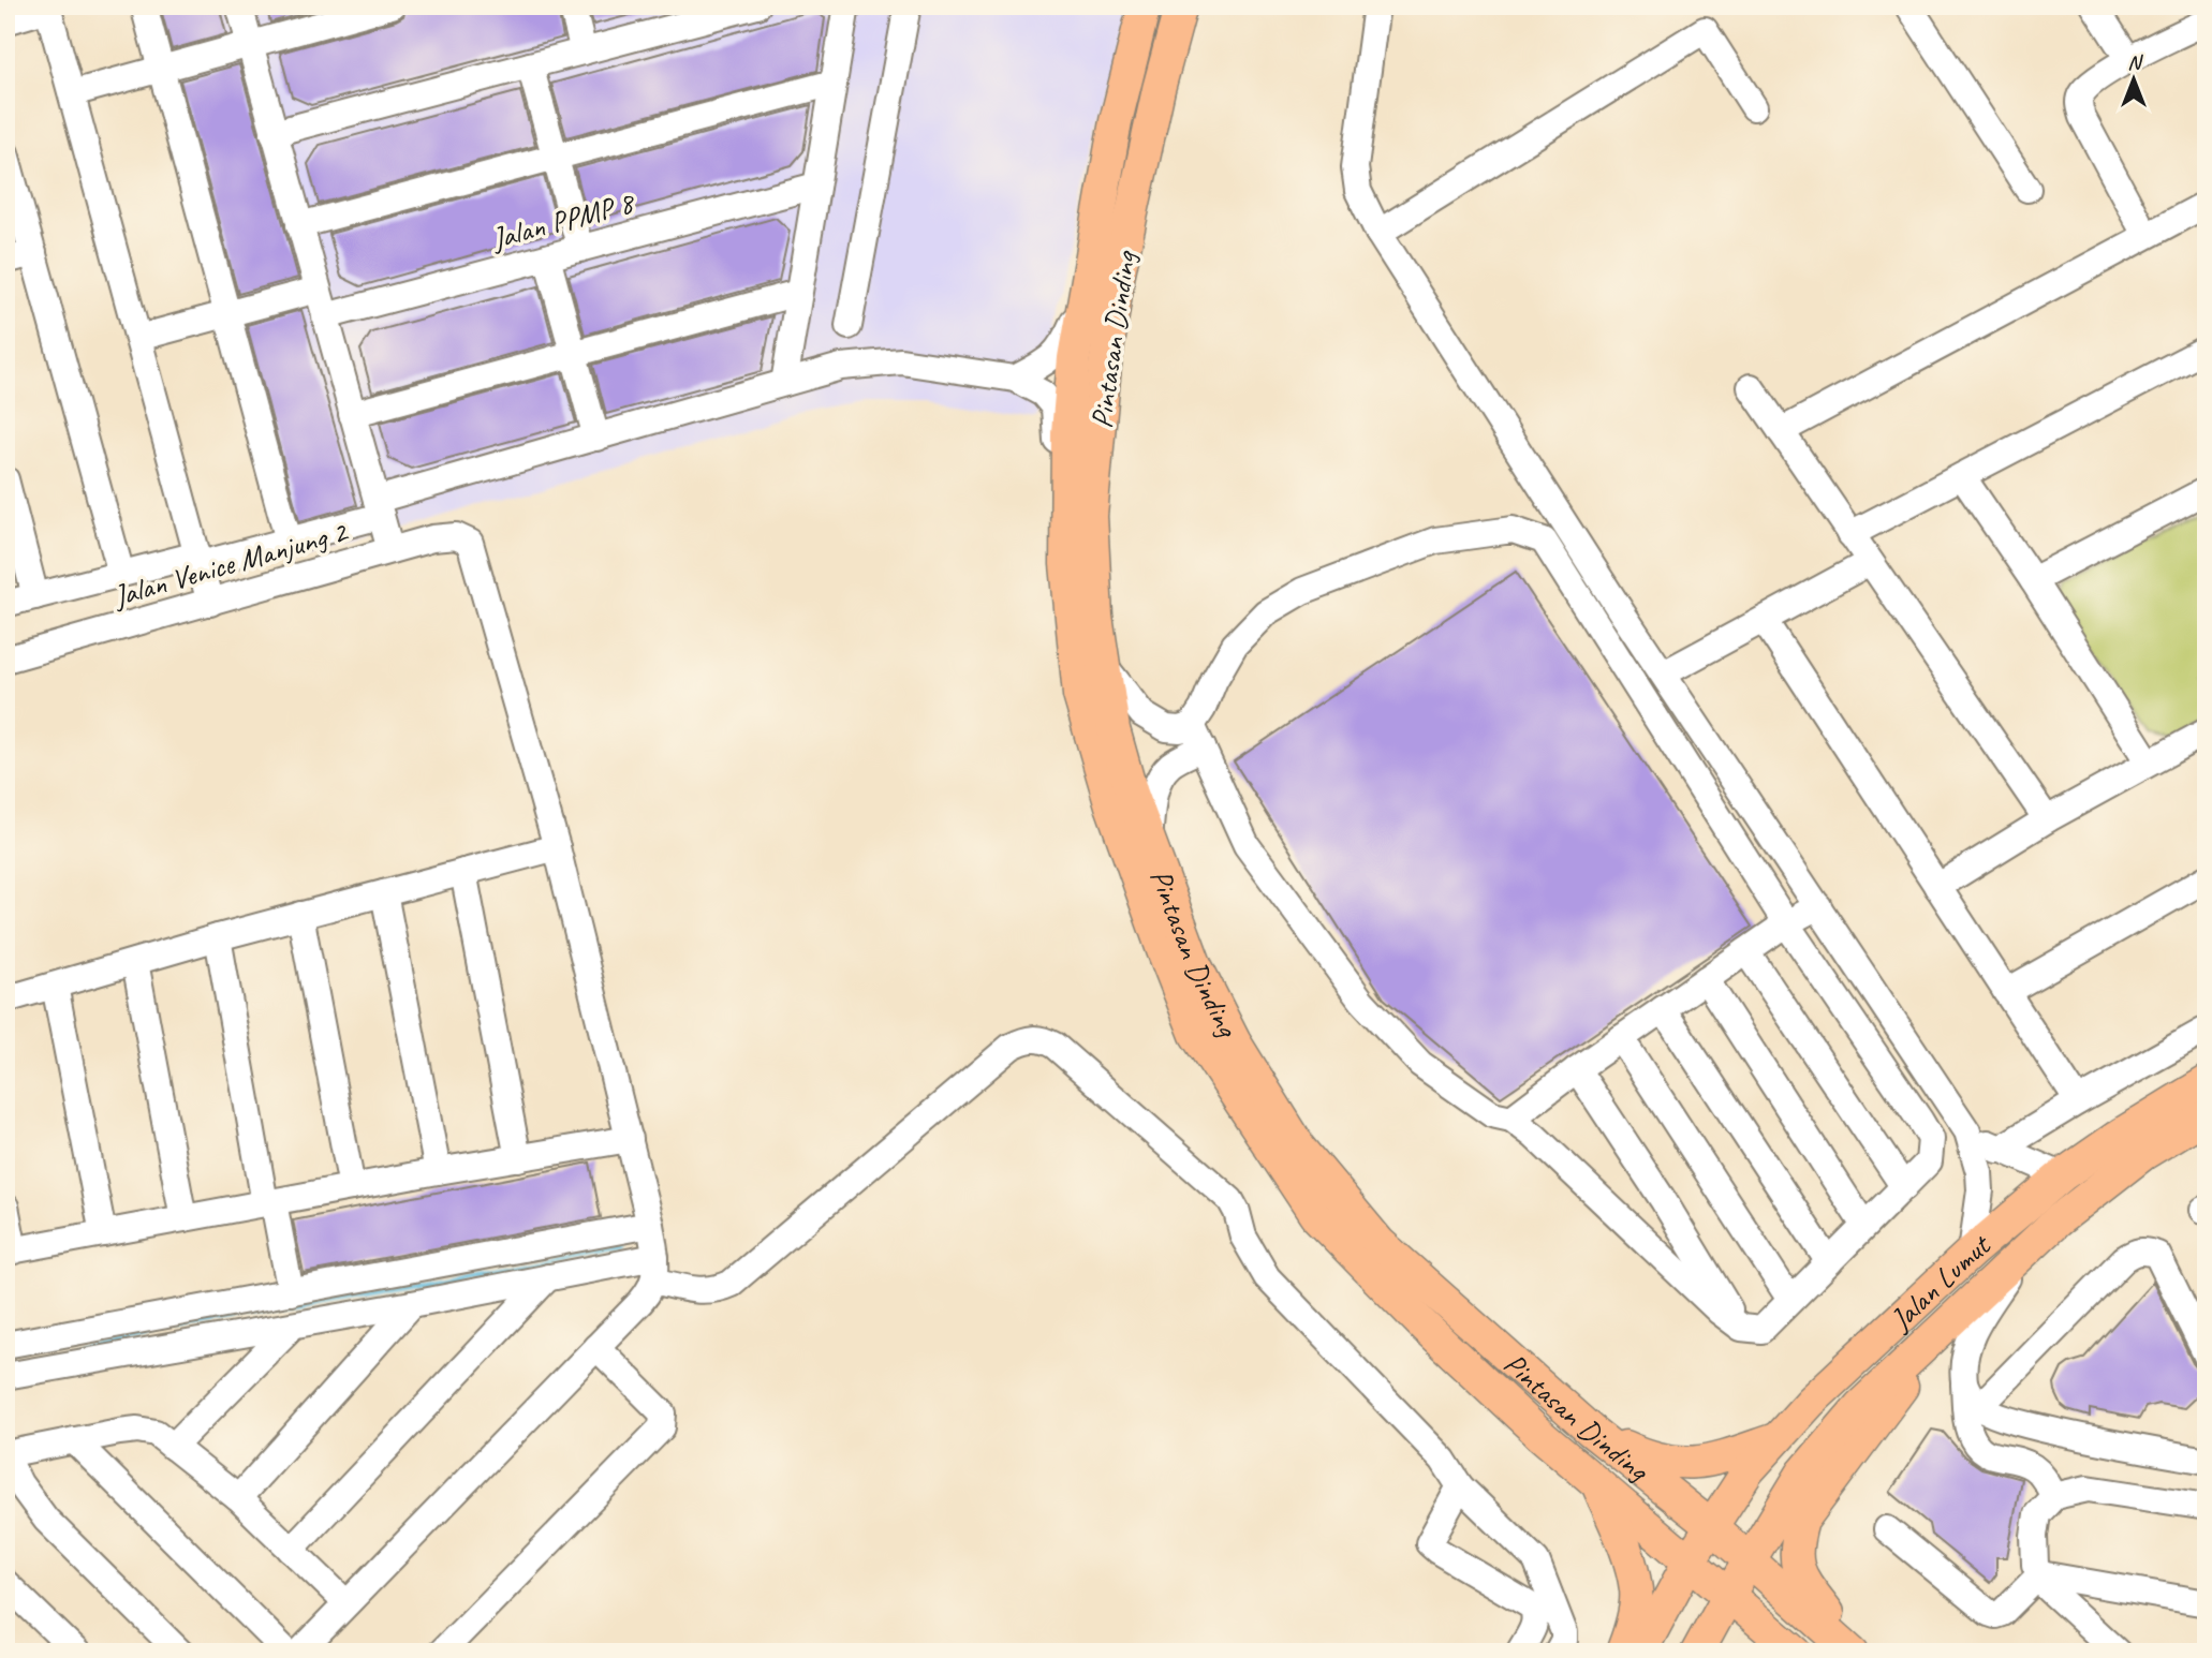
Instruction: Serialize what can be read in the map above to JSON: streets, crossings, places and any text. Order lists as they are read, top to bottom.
{
  "streets": {
    "main road": ["Pintasan Dinding", "Jalan Lumut"],
    "street": ["Jalan PPMP 8", "Jalan Venice Manjung 2"]
  },
  "crossings": [
    ["Pintasan Dinding", "Jalan Lumut"]
  ],
  "north": "top"
}
